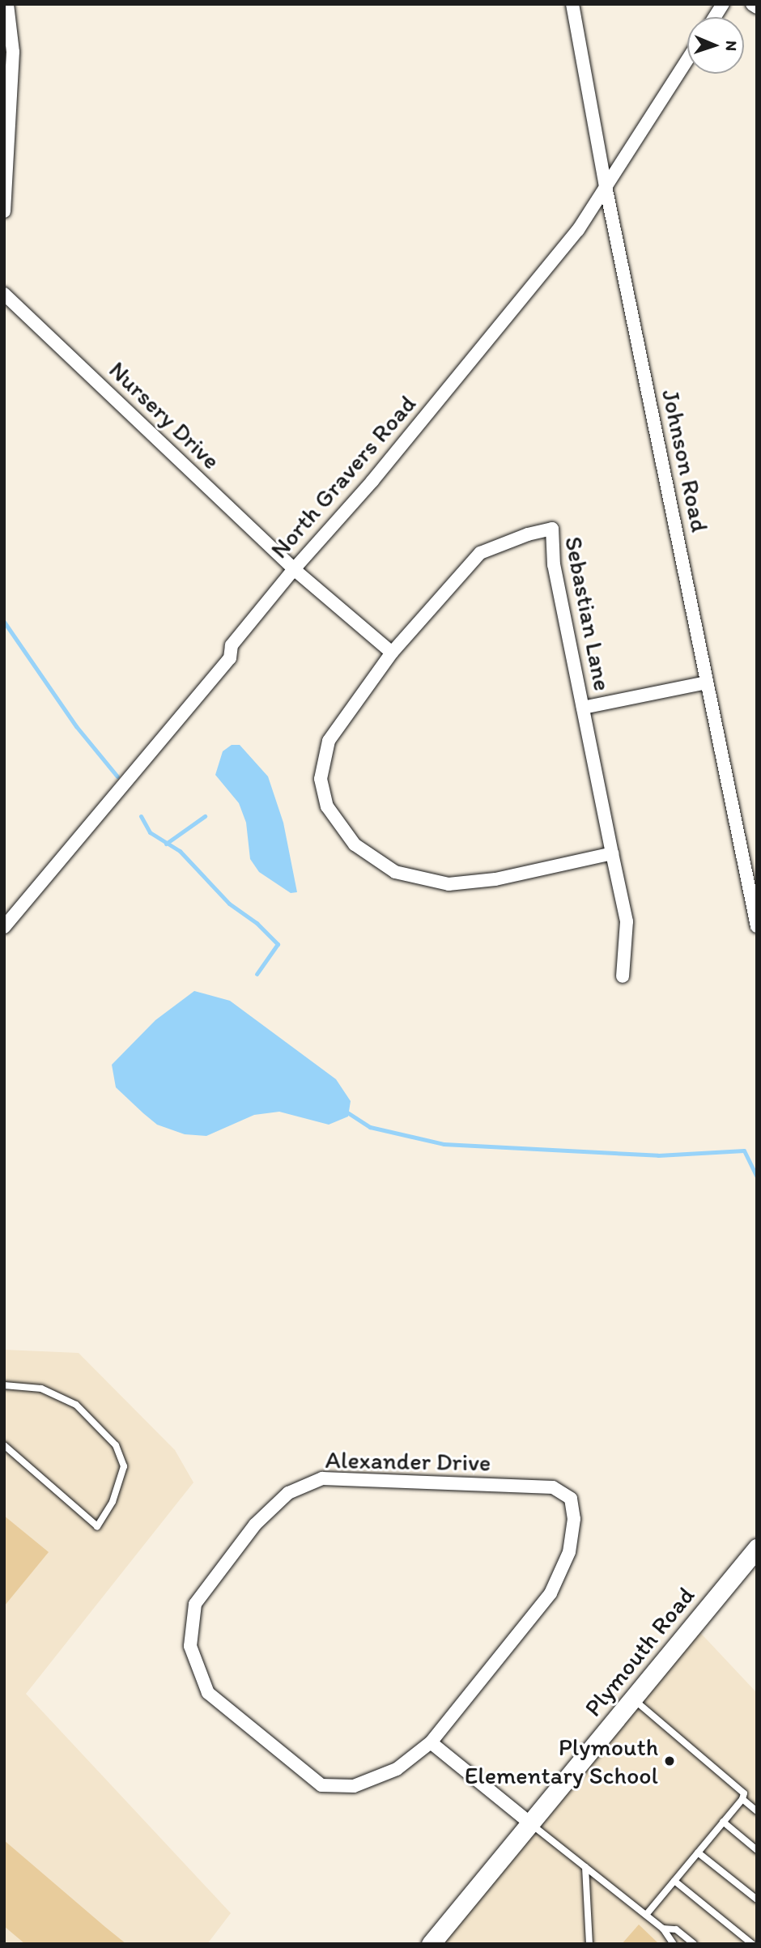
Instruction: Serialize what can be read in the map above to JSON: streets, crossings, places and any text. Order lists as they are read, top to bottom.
{
  "streets": {
    "main road": ["Plymouth Road"],
    "street": [
      "Nursery Drive",
      "Johnson Road",
      "North Gravers Road",
      "Sebastian Lane",
      "Alexander Drive"
    ]
  },
  "crossings": [
    ["Nursery Drive", "North Gravers Road"],
    ["Johnson Road", "North Gravers Road"],
    ["Johnson Road", "Sebastian Lane"]
  ],
  "places": ["Plymouth Elementary School"],
  "north": "right"
}
